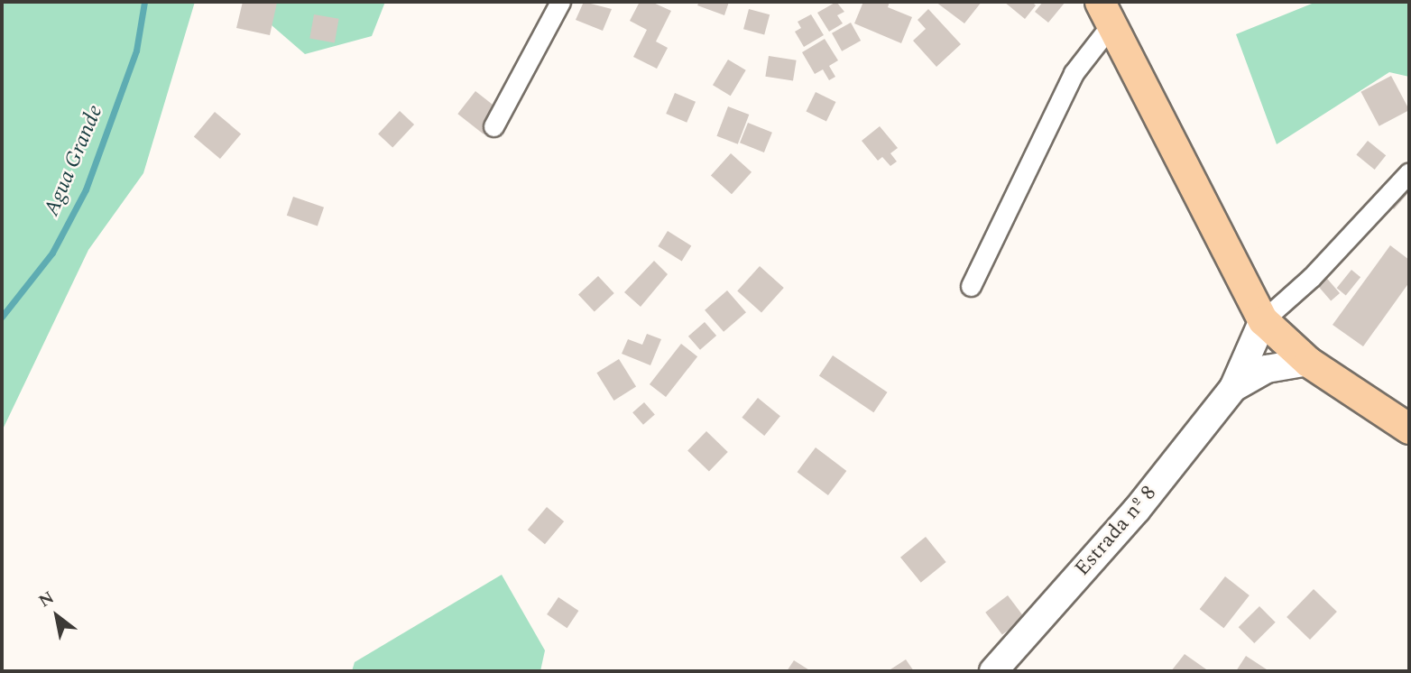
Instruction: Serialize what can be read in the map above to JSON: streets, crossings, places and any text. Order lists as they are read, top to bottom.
{
  "streets": {
    "main road": ["Estrada nº 8"]
  },
  "water": ["Agua Grande"],
  "north": "top left"
}
